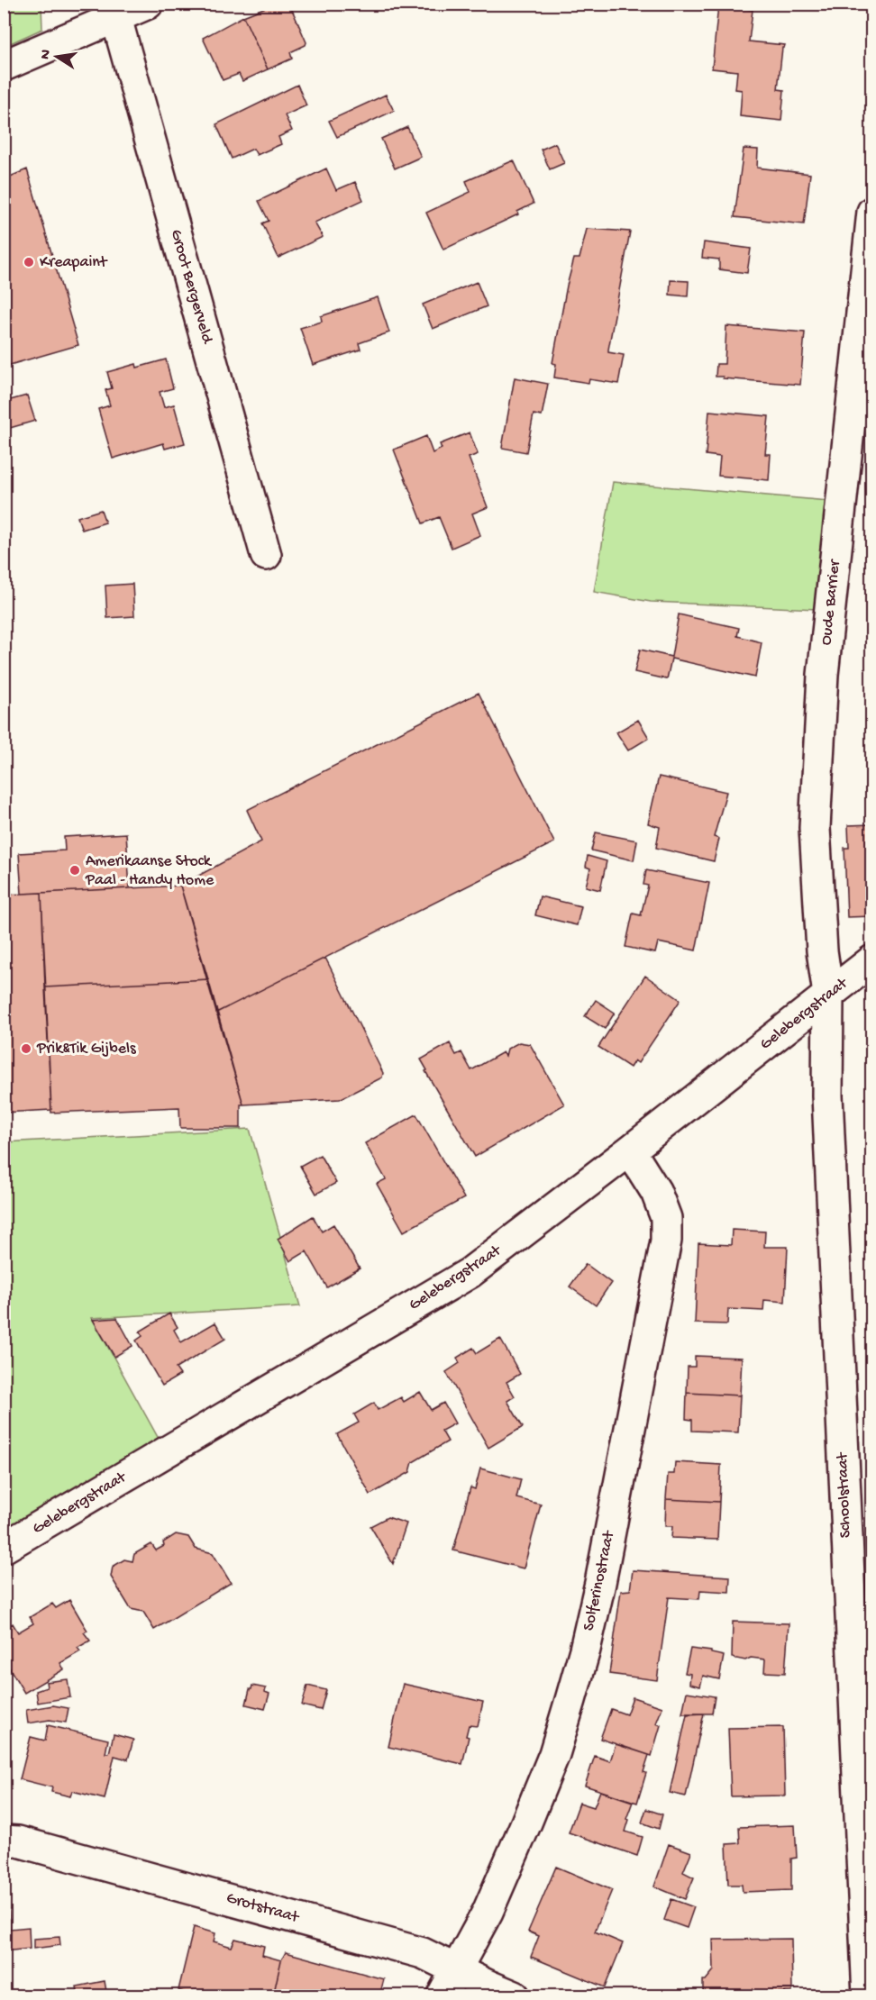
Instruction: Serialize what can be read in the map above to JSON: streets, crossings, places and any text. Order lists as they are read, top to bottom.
{
  "streets": {
    "street": [
      "Groot Bergerveld",
      "Oude Barrier",
      "Gelebergstraat",
      "Schoolstraat",
      "Solferinostraat",
      "Grotstraat"
    ]
  },
  "crossings": [
    ["Oude Barrier", "Gelebergstraat"],
    ["Oude Barrier", "Schoolstraat"],
    ["Gelebergstraat", "Schoolstraat"],
    ["Gelebergstraat", "Solferinostraat"],
    ["Solferinostraat", "Grotstraat"]
  ],
  "places": ["Kreapaint", "Amerikaanse Stock Paal - Handy Home", "Prik&Tik Gijbels"],
  "north": "left"
}
